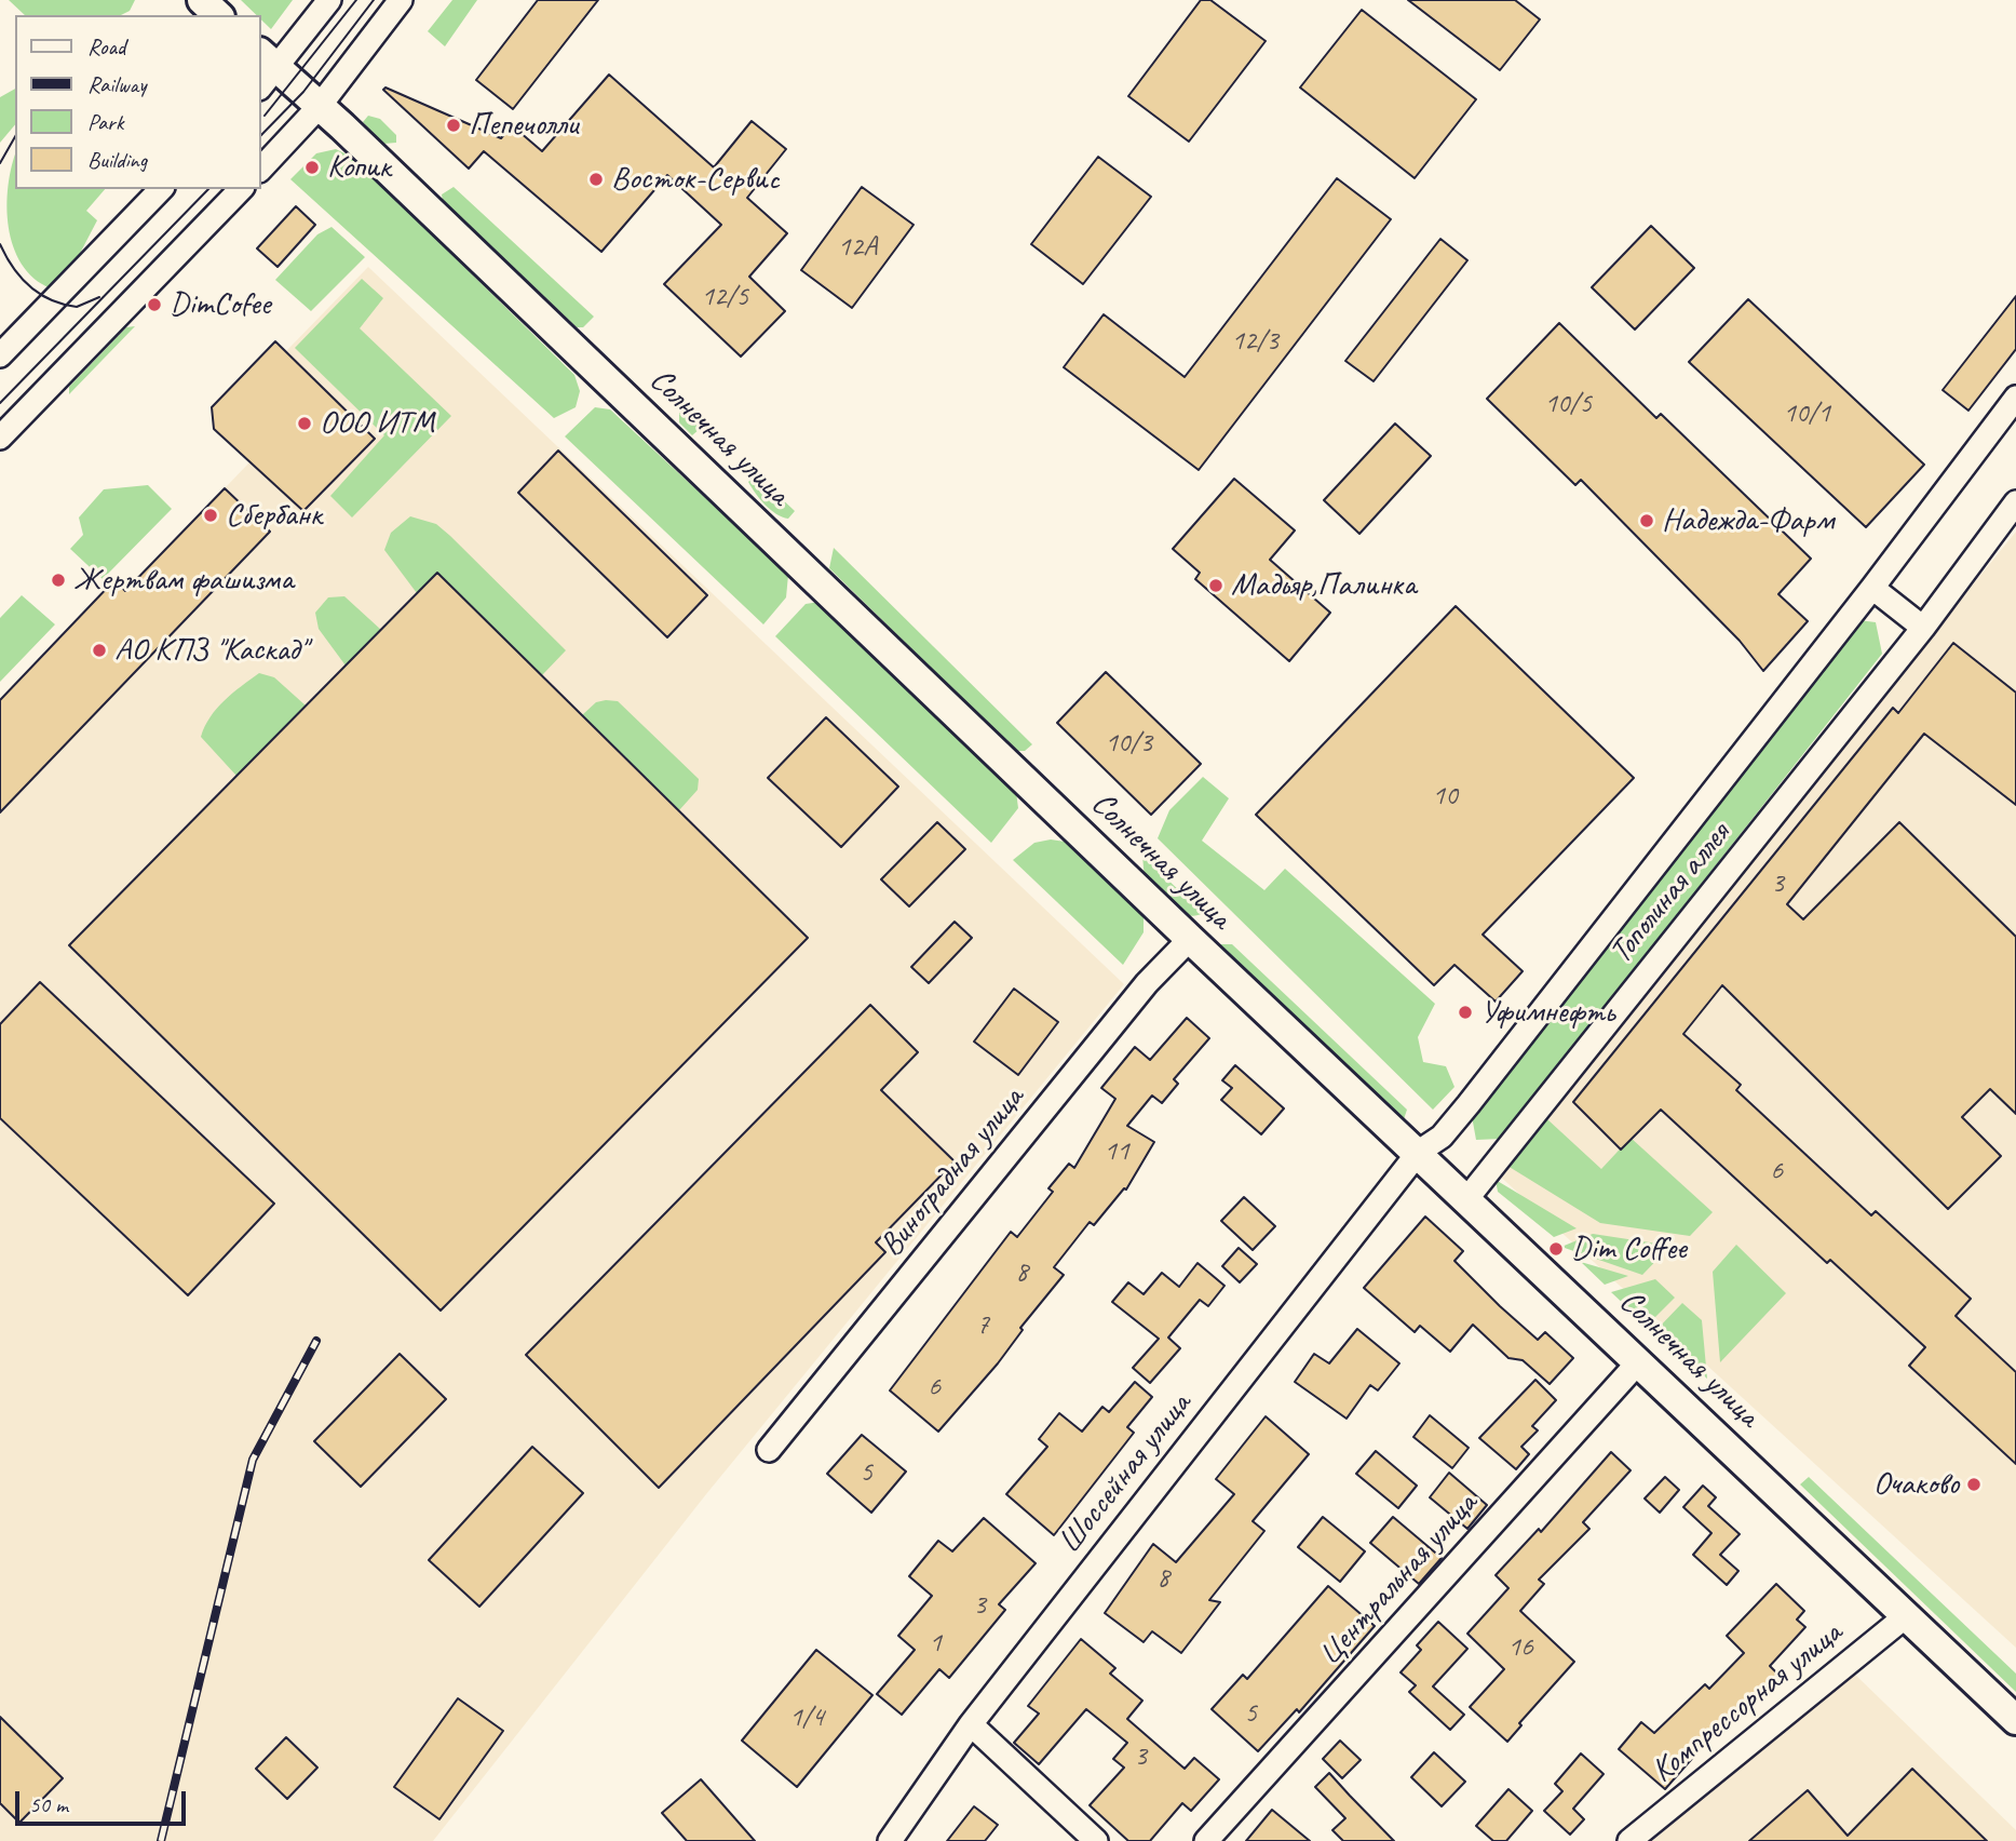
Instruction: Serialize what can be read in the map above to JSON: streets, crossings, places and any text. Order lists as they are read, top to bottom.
{
  "streets": {
    "main road": ["Солнечная улица"],
    "street": [
      "Тополиная аллея",
      "Виноградная улица",
      "Шоссейная улица",
      "Центральная улица",
      "Компрессорная улица"
    ]
  },
  "crossings": [
    ["Солнечная улица", "Тополиная аллея"],
    ["Солнечная улица", "Виноградная улица"],
    ["Солнечная улица", "Шоссейная улица"],
    ["Солнечная улица", "Центральная улица"],
    ["Солнечная улица", "Компрессорная улица"],
    ["Тополиная аллея", "Шоссейная улица"]
  ],
  "places": [
    "Пепечолли",
    "Копик",
    "Восток-Сервис",
    "DimCofee",
    "ООО ИТМ",
    "Сбербанк",
    "Надежда-Фарм",
    "Жертвам фашизма",
    "Мадьяр,Палинка",
    "АО КПЗ \"Каскад\"",
    "Уфимнефть",
    "Dim Coffee",
    "Очаково"
  ],
  "house_numbers": [
    "12А",
    "12/5",
    "12/3",
    "10/5",
    "10/1",
    "10/3",
    "10",
    "3",
    "11",
    "6",
    "8",
    "7",
    "6",
    "5",
    "8",
    "3",
    "1",
    "16",
    "5",
    "1/4",
    "3"
  ],
  "legend": [
    "Road",
    "Railway",
    "Park",
    "Building"
  ],
  "scale_bar": "50 m"
}
